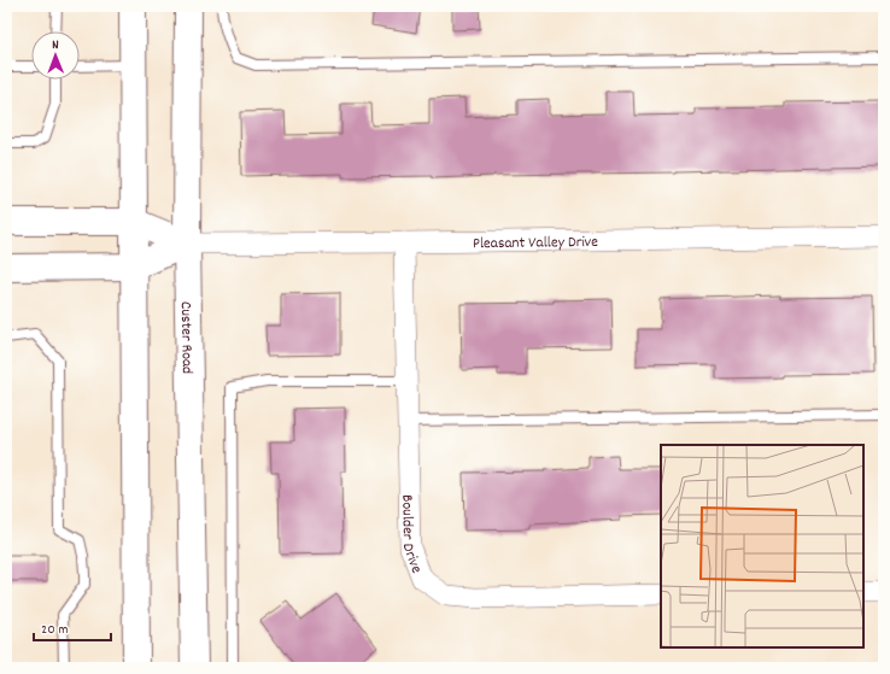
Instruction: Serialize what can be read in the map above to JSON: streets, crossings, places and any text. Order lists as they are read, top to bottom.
{
  "streets": {
    "main road": ["Pleasant Valley Drive", "Custer Road"],
    "street": ["Boulder Drive"]
  },
  "crossings": [
    ["Pleasant Valley Drive", "Custer Road"],
    ["Pleasant Valley Drive", "Boulder Drive"]
  ],
  "scale_bar": "20 m",
  "north": "top"
}
